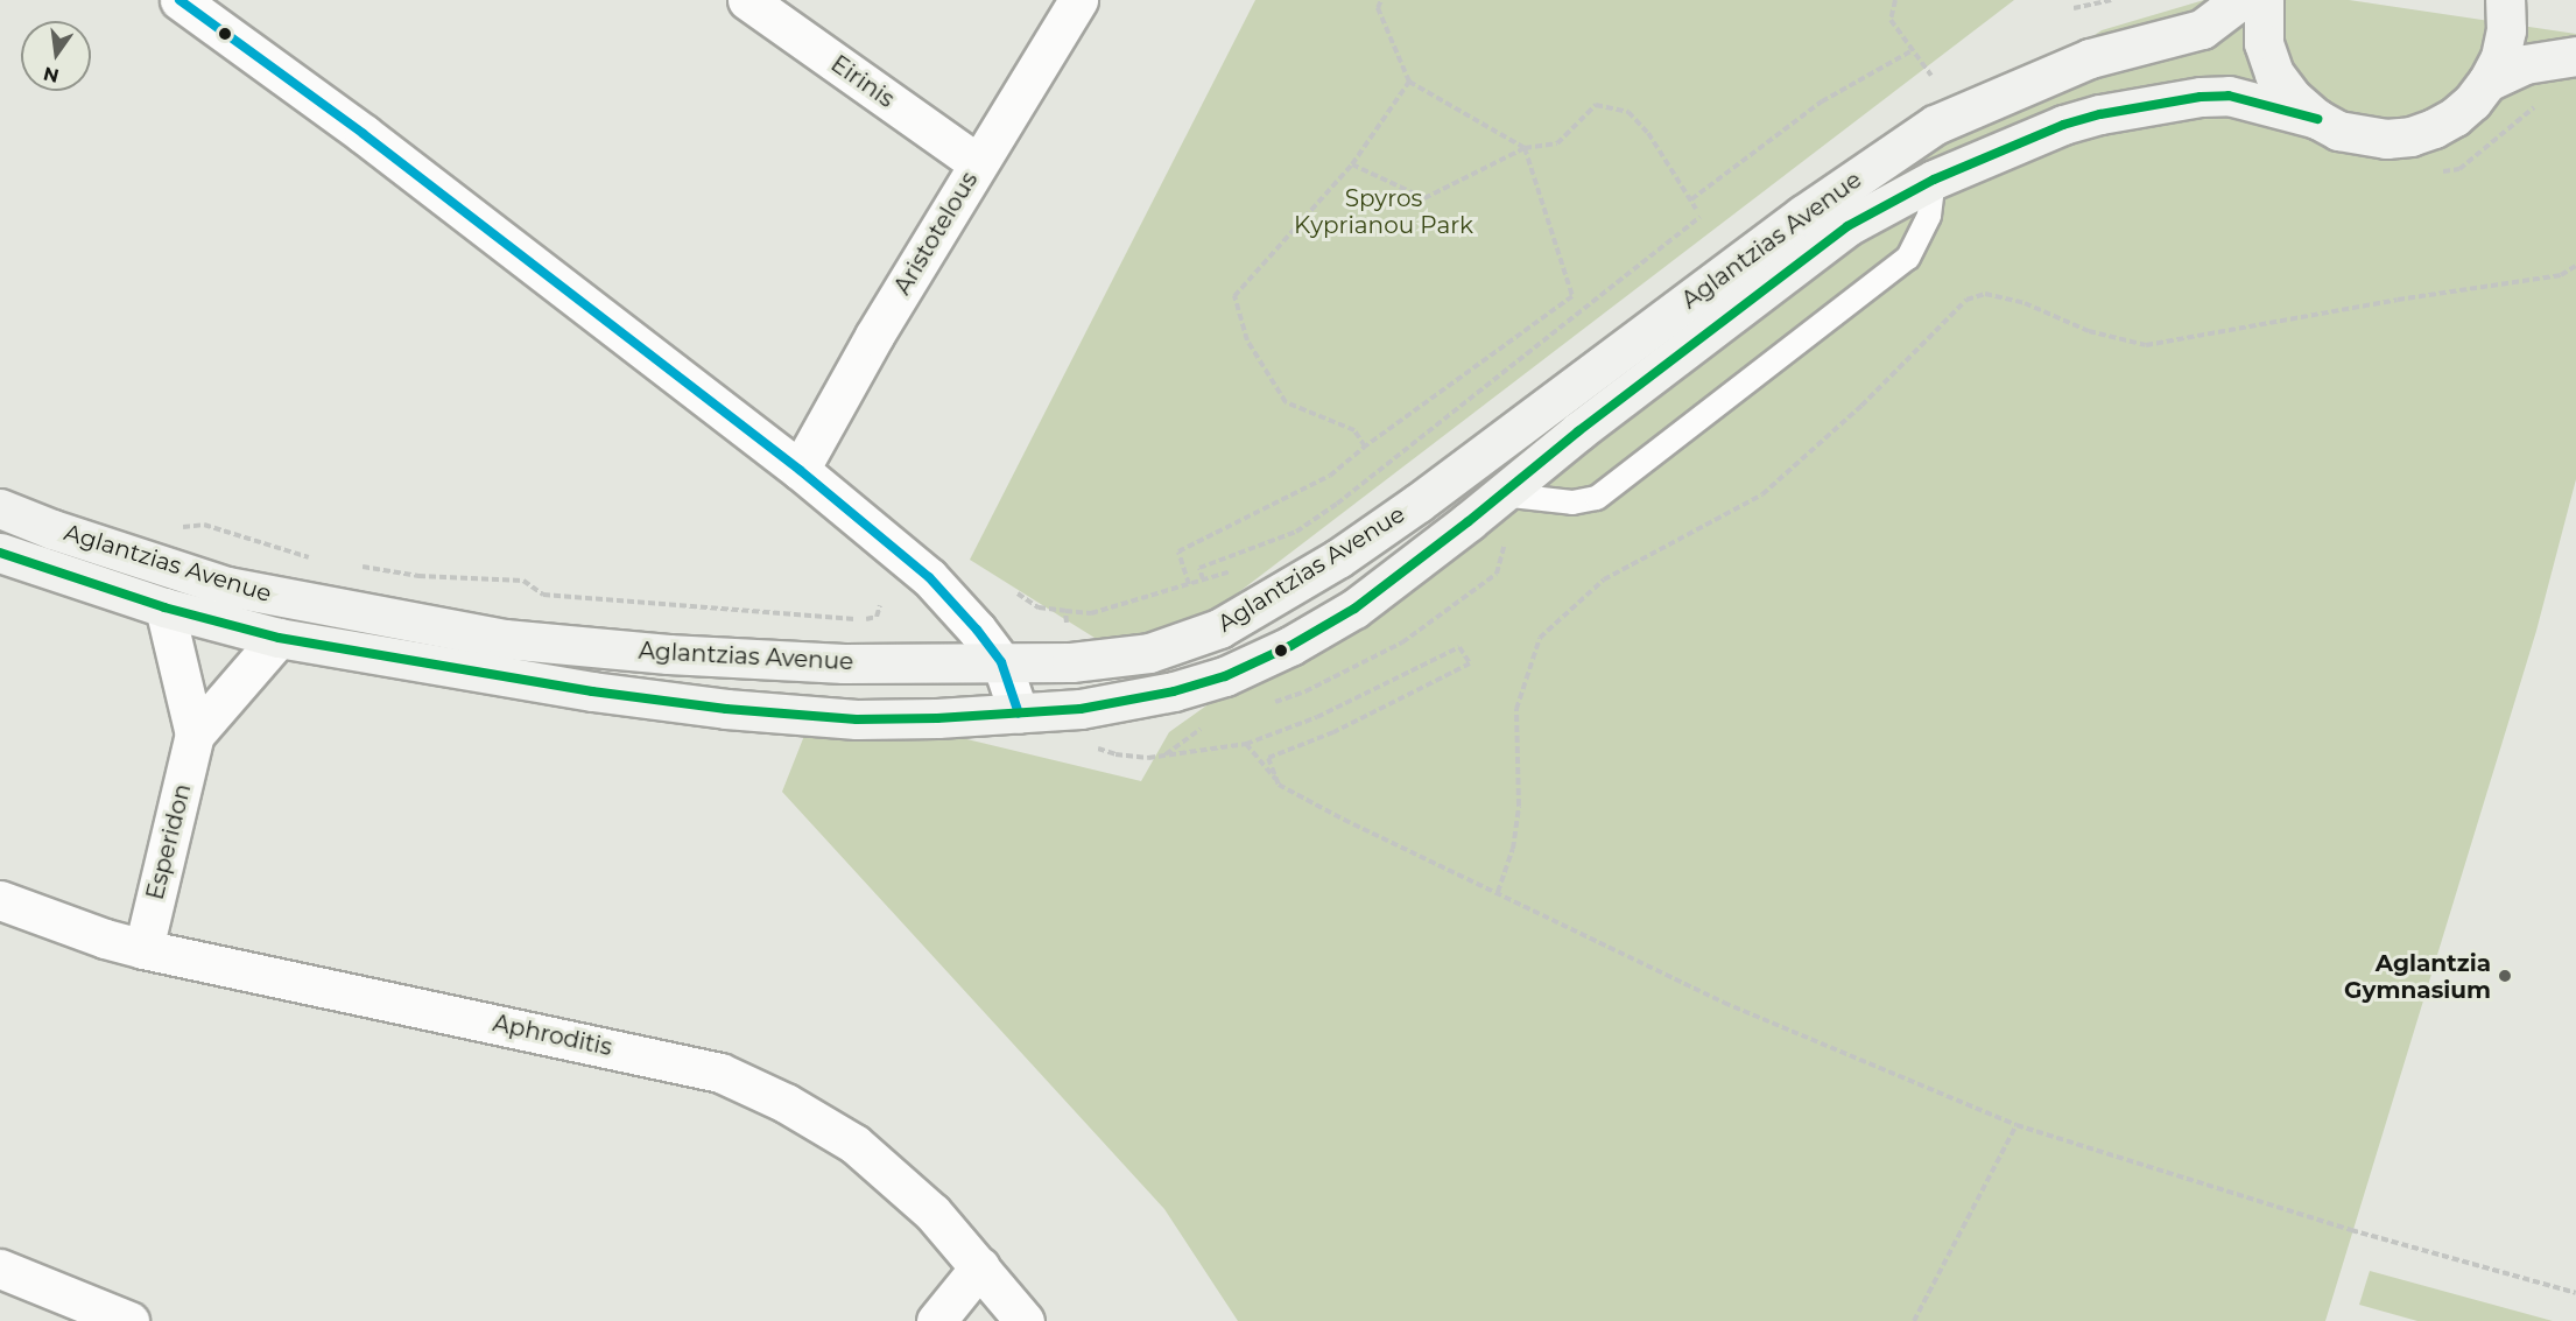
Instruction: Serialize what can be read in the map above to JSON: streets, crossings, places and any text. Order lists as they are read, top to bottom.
{
  "streets": {
    "main road": ["Aglantzias Avenue"],
    "street": [
      "Eirinis",
      "Aristotelous",
      "Esperidon",
      "Aphroditis"
    ]
  },
  "crossings": [
    ["Eirinis", "Aristotelous"],
    ["Aglantzias Avenue", "Esperidon"],
    ["Esperidon", "Aphroditis"]
  ],
  "parks": ["Spyros Kyprianou Park"],
  "places": ["Aglantzia Gymnasium"],
  "north": "bottom"
}
